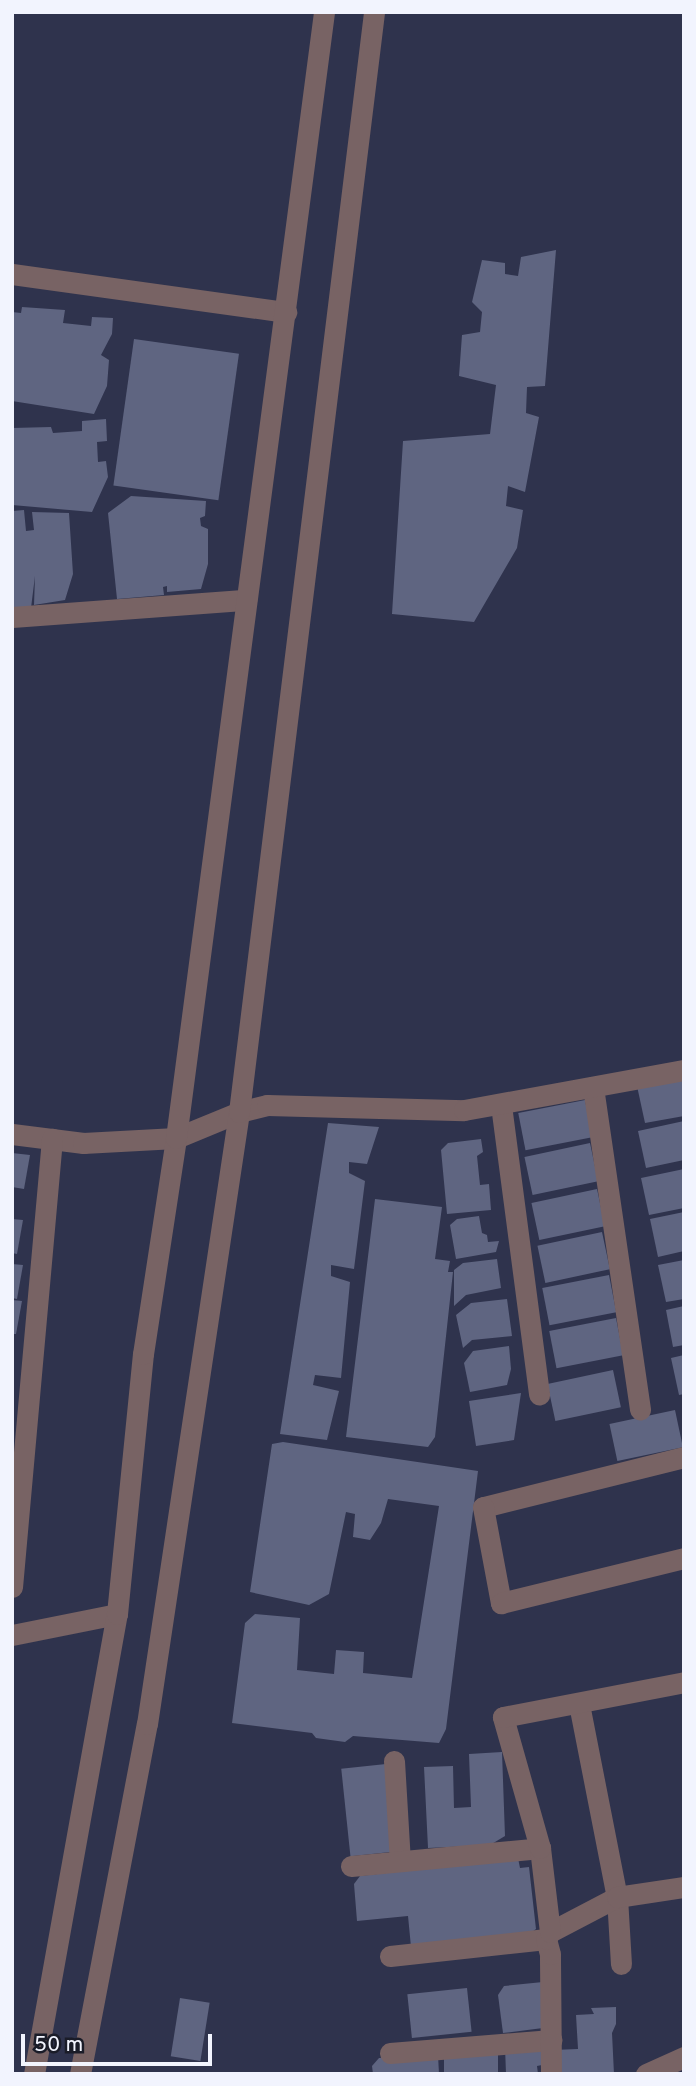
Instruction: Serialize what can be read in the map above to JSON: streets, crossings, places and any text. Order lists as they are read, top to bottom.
{
  "scale_bar": "50 m"
}
